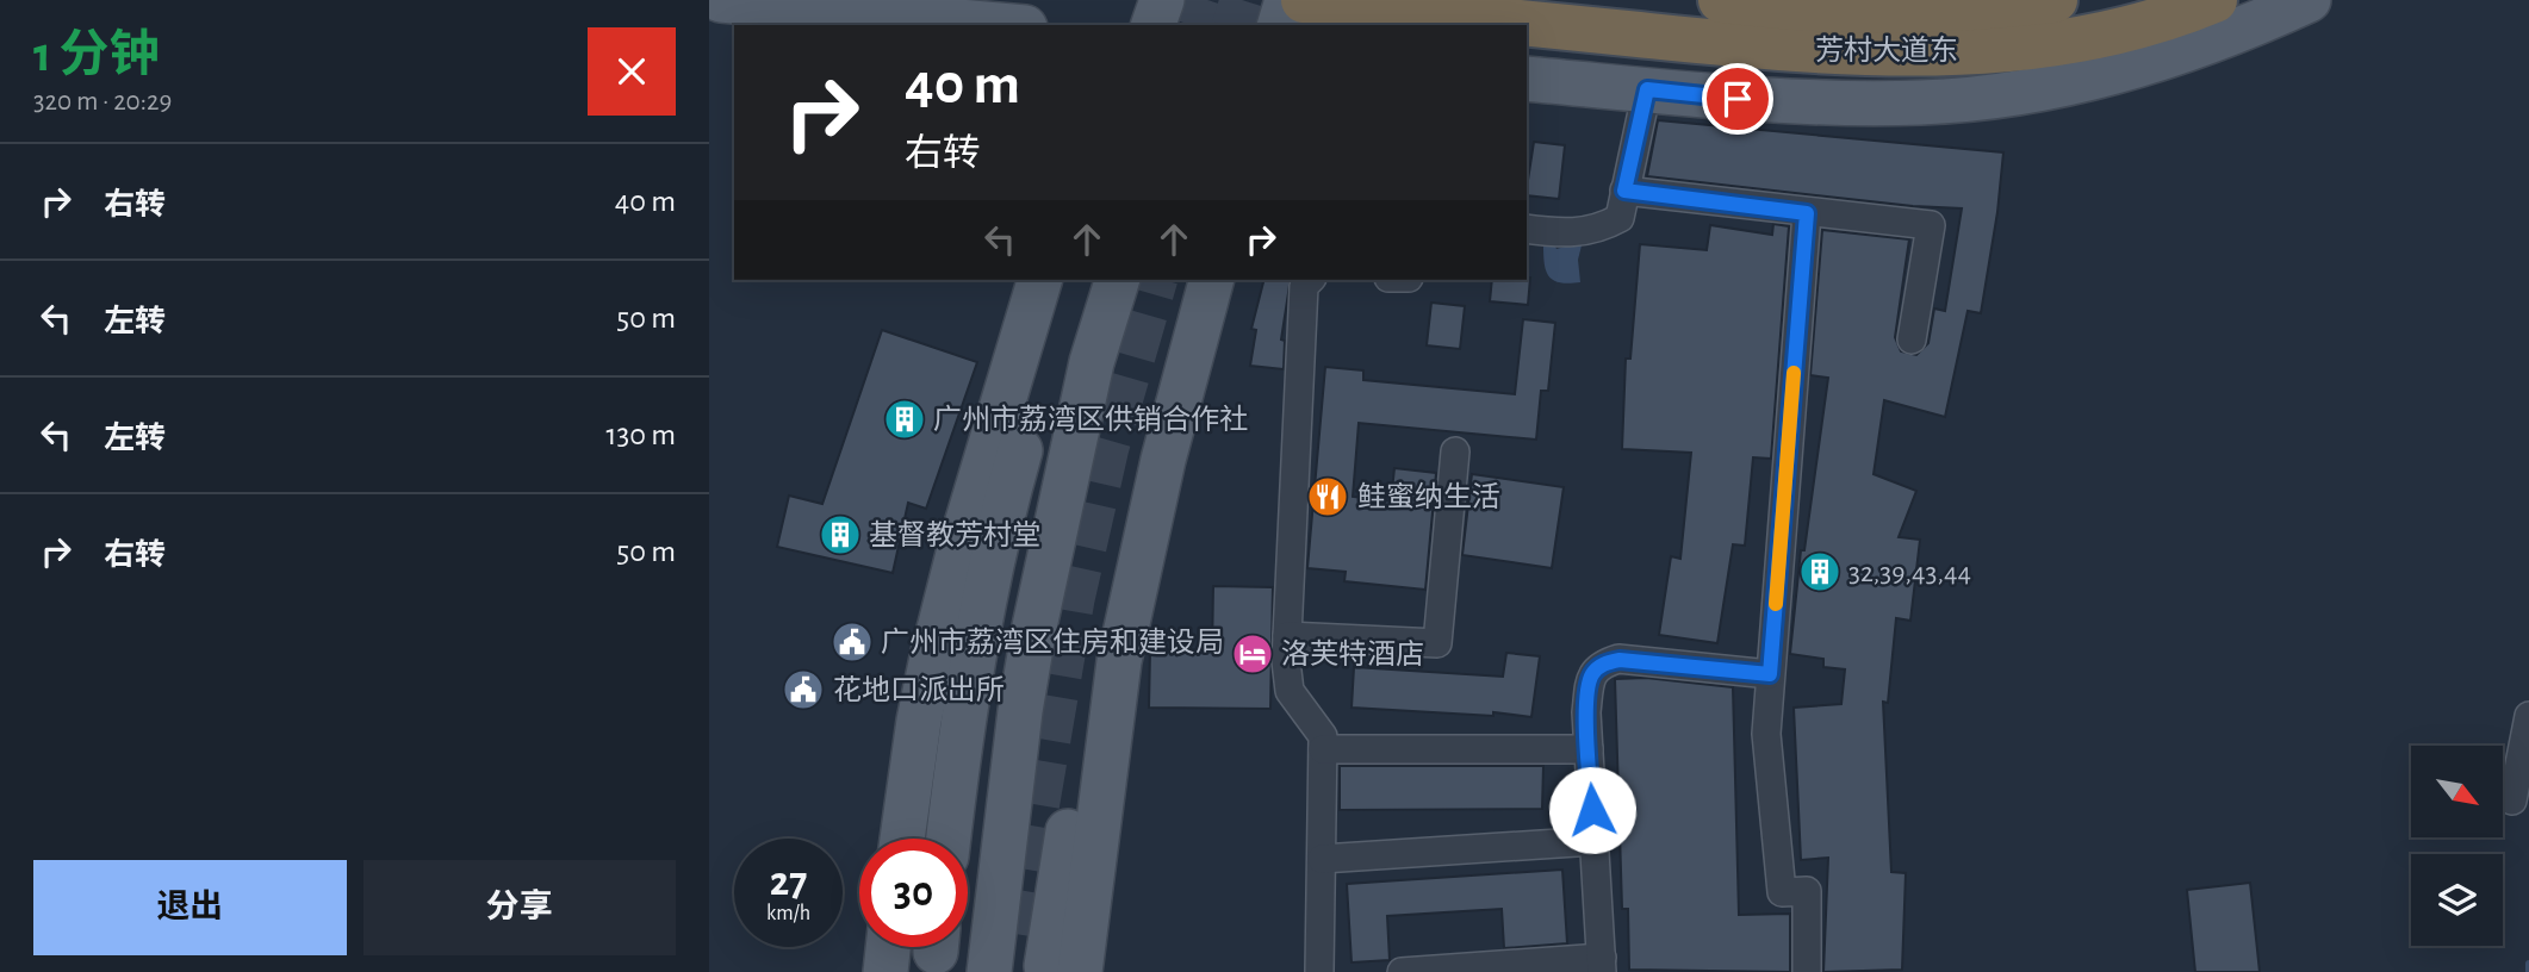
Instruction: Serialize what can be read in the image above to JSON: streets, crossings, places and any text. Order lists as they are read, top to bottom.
{
  "streets": {
    "highway": ["芳村大道东"]
  },
  "places": {
    "building": ["广州市荔湾区供销合作社", "基督教芳村堂", "32,39,43,44"],
    "restaurant": ["鲑蜜纳生活"],
    "public building": ["广州市荔湾区住房和建设局", "花地口派出所"],
    "hotel": ["洛芙特酒店"]
  },
  "north": "bottom right",
  "page": {
    "heading": ["1 分钟", "320 m · 20:29"],
    "turn": ["40 m", "右转"],
    "list": [
      {
        "name": "右转",
        "value": "40 m"
      },
      {
        "name": "左转",
        "value": "50 m"
      },
      {
        "name": "左转",
        "value": "130 m"
      },
      {
        "name": "右转",
        "value": "50 m"
      }
    ],
    "speed": "27 km/h",
    "limit": "30",
    "buttons": ["退出", "分享"]
  }
}
